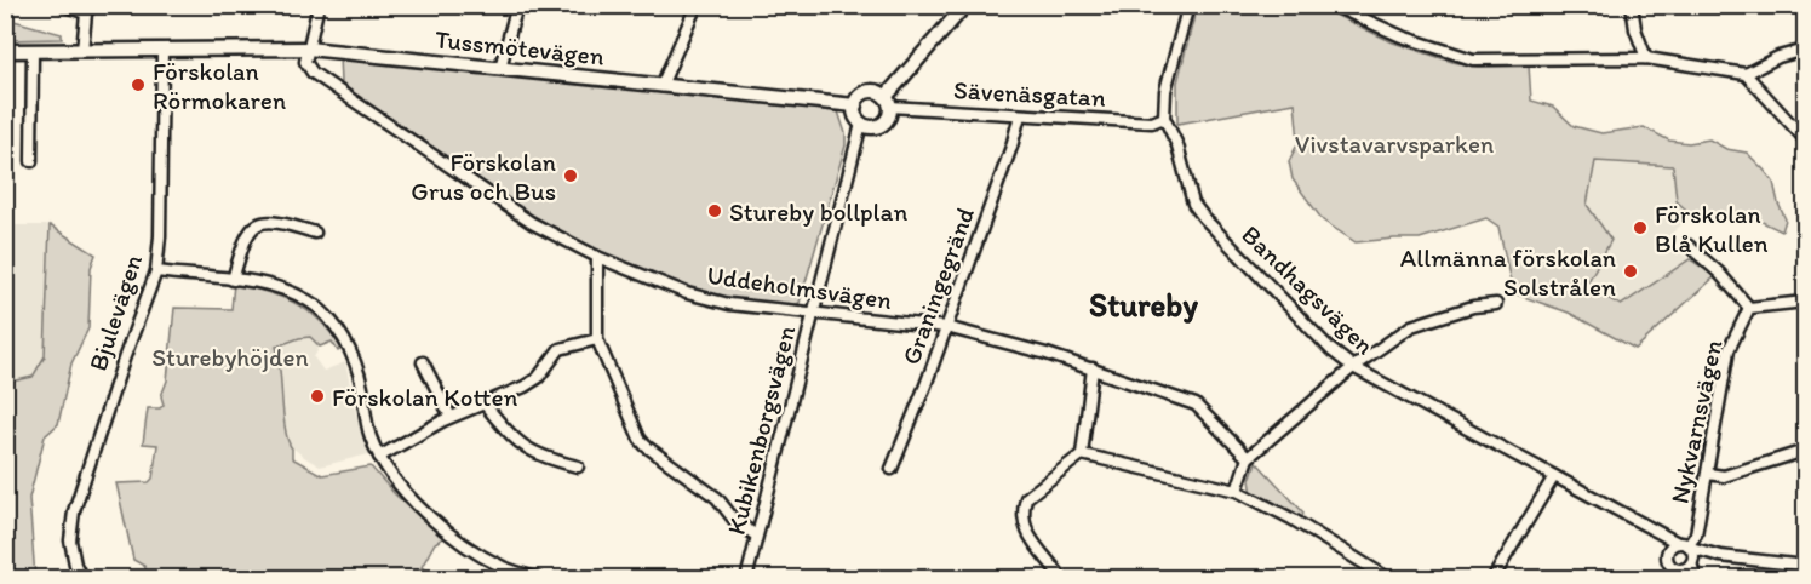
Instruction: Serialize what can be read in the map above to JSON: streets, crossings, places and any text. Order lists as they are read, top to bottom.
{
  "streets": {
    "street": [
      "Tussmötevägen",
      "Sävenäsgatan",
      "Graningegränd",
      "Uddeholmsvägen",
      "Bandhagsvägen",
      "Bjulevägen",
      "Nykvarnsvägen",
      "Kubikenborgsvägen"
    ]
  },
  "crossings": [
    ["Tussmötevägen", "Sävenäsgatan"],
    ["Tussmötevägen", "Uddeholmsvägen"],
    ["Tussmötevägen", "Bjulevägen"],
    ["Tussmötevägen", "Kubikenborgsvägen"],
    ["Sävenäsgatan", "Graningegränd"],
    ["Sävenäsgatan", "Bandhagsvägen"],
    ["Sävenäsgatan", "Kubikenborgsvägen"],
    ["Graningegränd", "Uddeholmsvägen"],
    ["Uddeholmsvägen", "Kubikenborgsvägen"],
    ["Bandhagsvägen", "Nykvarnsvägen"]
  ],
  "districts": ["Stureby"],
  "parks": ["Vivstavarvsparken", "Sturebyhöjden"],
  "places": [
    "Förskolan Rörmokaren",
    "Förskolan Grus och Bus",
    "Stureby bollplan",
    "Förskolan Blå Kullen",
    "Allmänna förskolan Solstrålen",
    "Förskolan Kotten"
  ]
}
